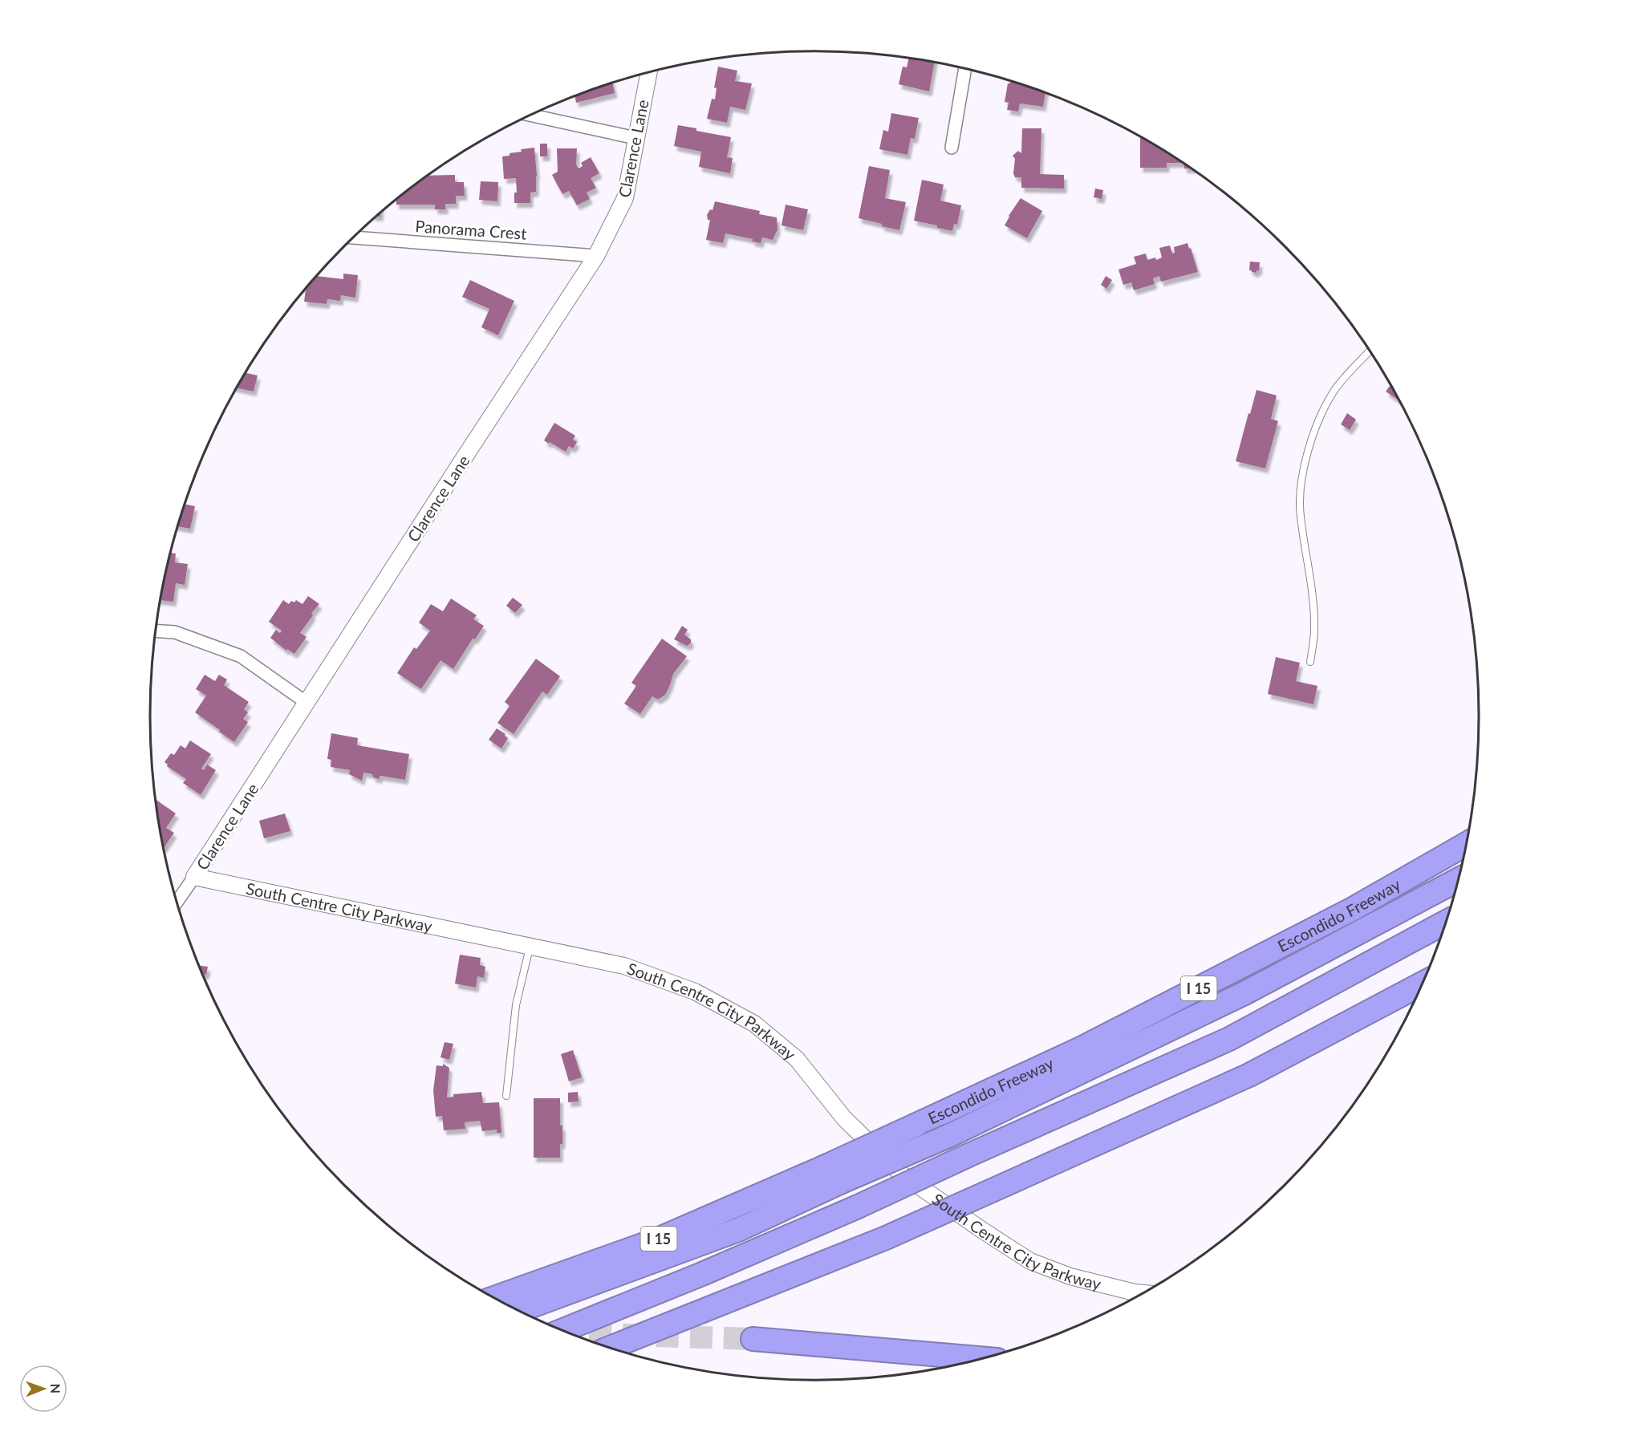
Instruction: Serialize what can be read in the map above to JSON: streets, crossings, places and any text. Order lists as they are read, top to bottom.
{
  "streets": {
    "highway": ["Escondido Freeway", "I 15"],
    "street": ["Clarence Lane", "Panorama Crest", "South Centre City Parkway"]
  },
  "crossings": [
    ["Clarence Lane", "Panorama Crest"],
    ["Clarence Lane", "South Centre City Parkway"]
  ],
  "north": "right"
}
